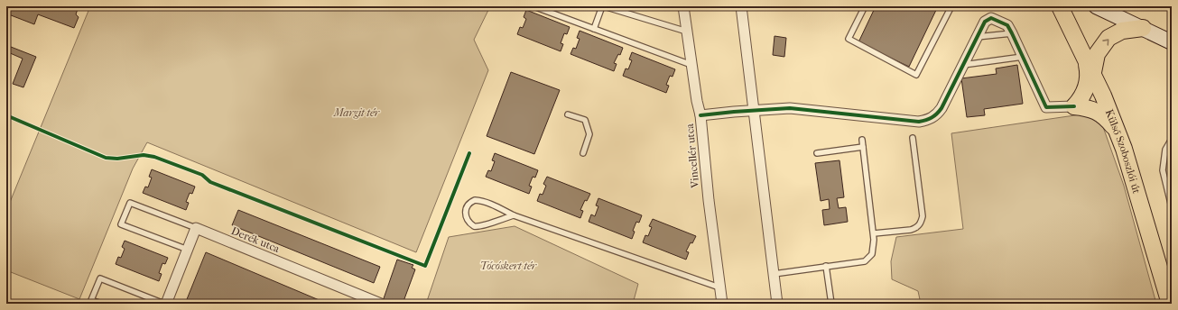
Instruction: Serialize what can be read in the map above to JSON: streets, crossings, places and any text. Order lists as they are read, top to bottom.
{
  "streets": {
    "main road": ["Külső Szoboszlói út"],
    "street": ["Vincellér utca", "Derék utca"]
  },
  "parks": ["Margit tér", "Tócóskert tér"]
}
